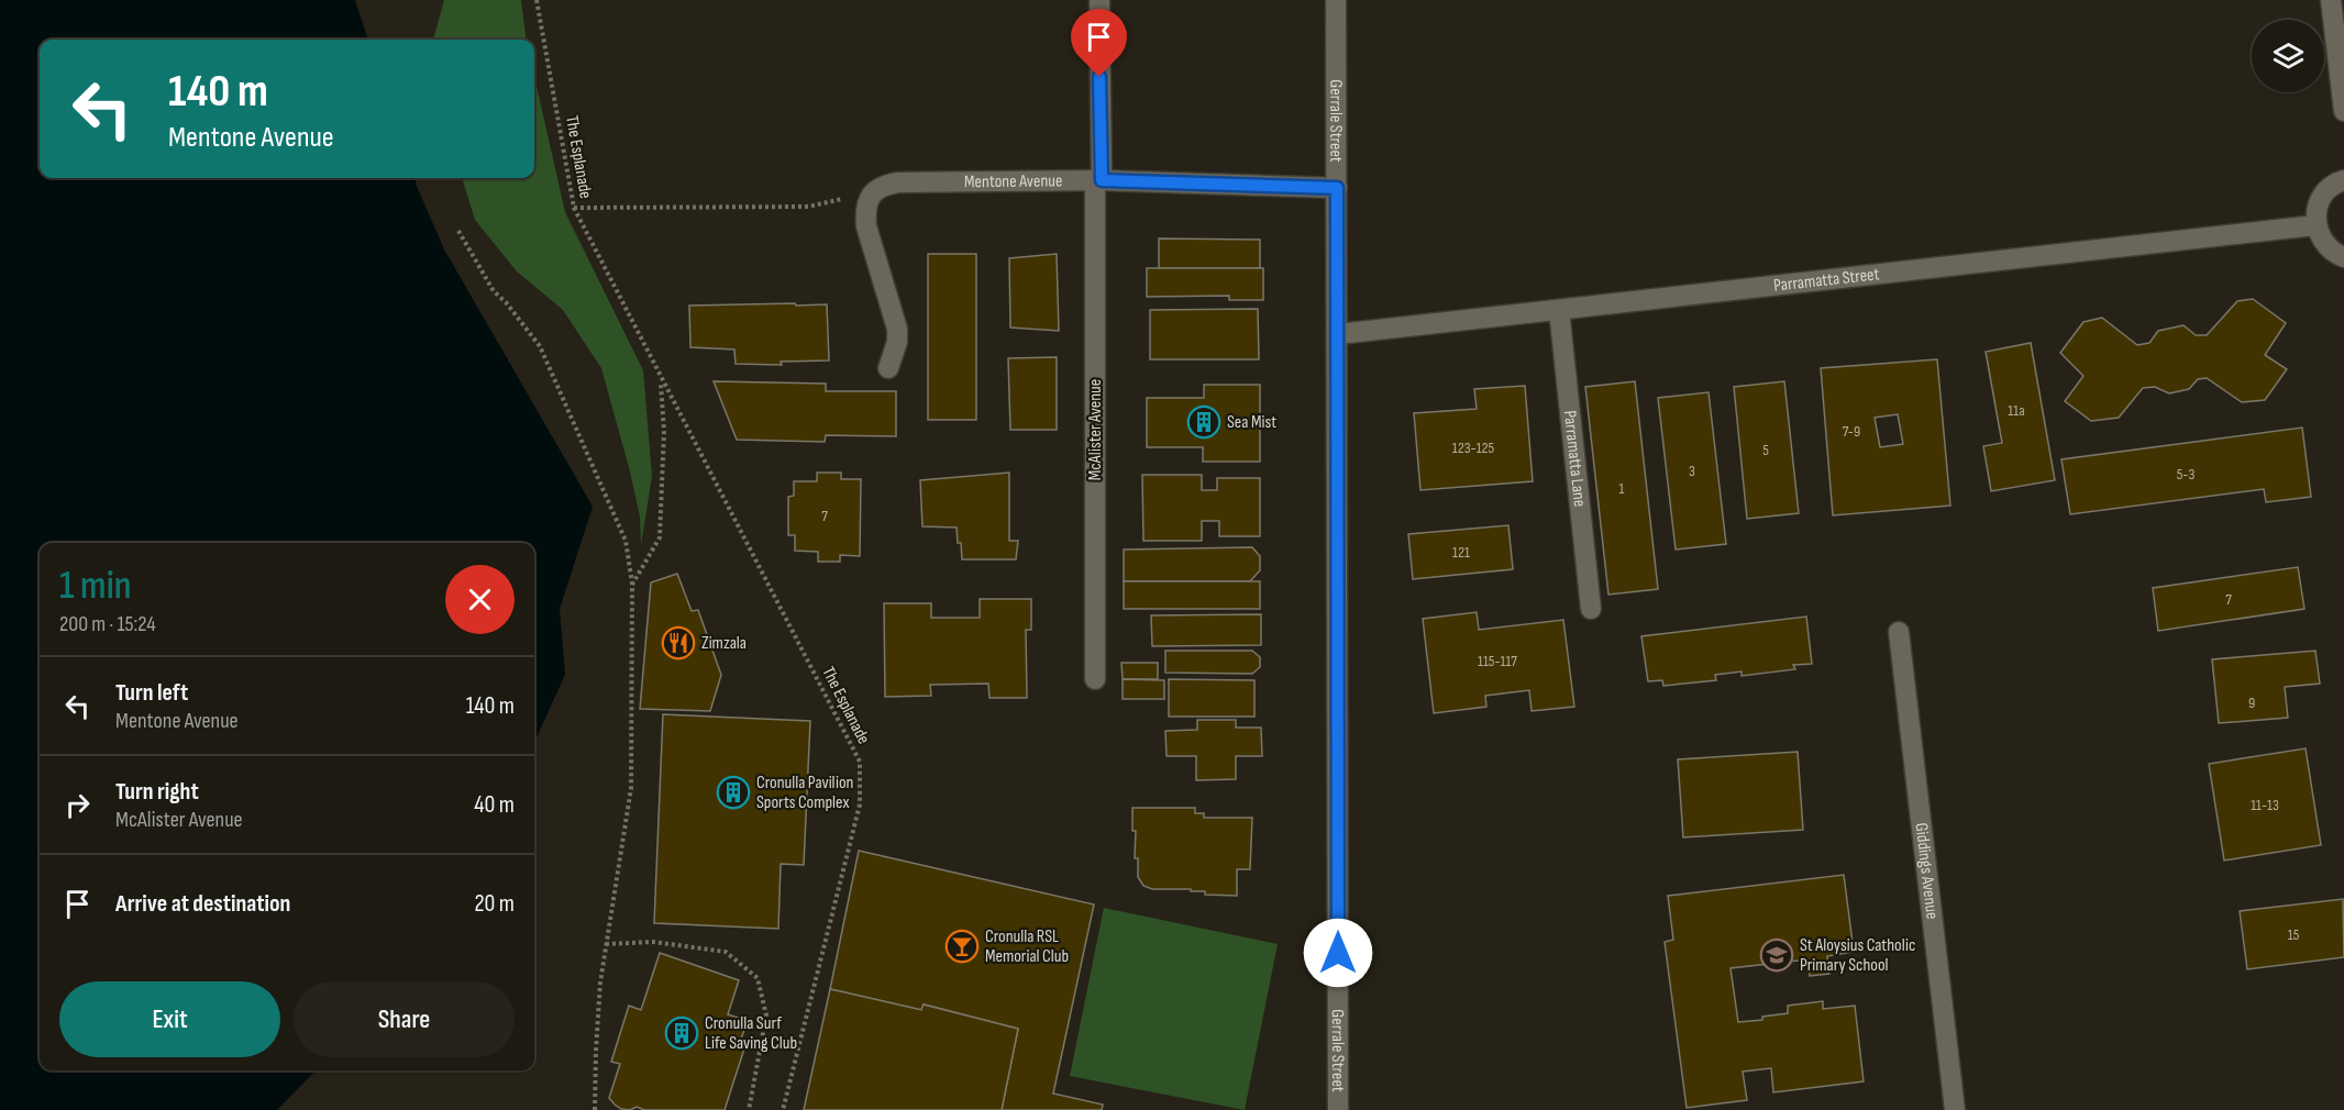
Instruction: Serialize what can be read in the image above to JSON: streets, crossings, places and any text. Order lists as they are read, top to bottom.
{
  "streets": {
    "street": [
      "Gerrale Street",
      "Mentone Avenue",
      "Parramatta Street",
      "McAlister Avenue",
      "Parramatta Lane",
      "Giddings Avenue"
    ],
    "path": ["The Esplanade"]
  },
  "crossings": [
    ["Gerrale Street", "Mentone Avenue"],
    ["Gerrale Street", "Parramatta Street"],
    ["Mentone Avenue", "McAlister Avenue"],
    ["Parramatta Street", "Parramatta Lane"]
  ],
  "places": {
    "building": ["Sea Mist", "Cronulla Pavilion Sports Complex", "Cronulla Surf Life Saving Club"],
    "restaurant": ["Zimzala"],
    "bar": ["Cronulla RSL Memorial Club"],
    "school or university": ["St Aloysius Catholic Primary School"]
  },
  "house_numbers": [
    "11a",
    "7-9",
    "123-125",
    "5",
    "3",
    "5-3",
    "1",
    "7",
    "121",
    "7",
    "115-117",
    "9",
    "11-13",
    "15"
  ],
  "page": {
    "turn": ["140 m", "Mentone Avenue"],
    "heading": ["1 min", "200 m · 15:24"],
    "list": [
      {
        "name": "Turn left",
        "note": "Mentone Avenue",
        "value": "140 m"
      },
      {
        "name": "Turn right",
        "note": "McAlister Avenue",
        "value": "40 m"
      },
      {
        "name": "Arrive at destination",
        "value": "20 m"
      }
    ],
    "buttons": ["Exit", "Share"]
  }
}
